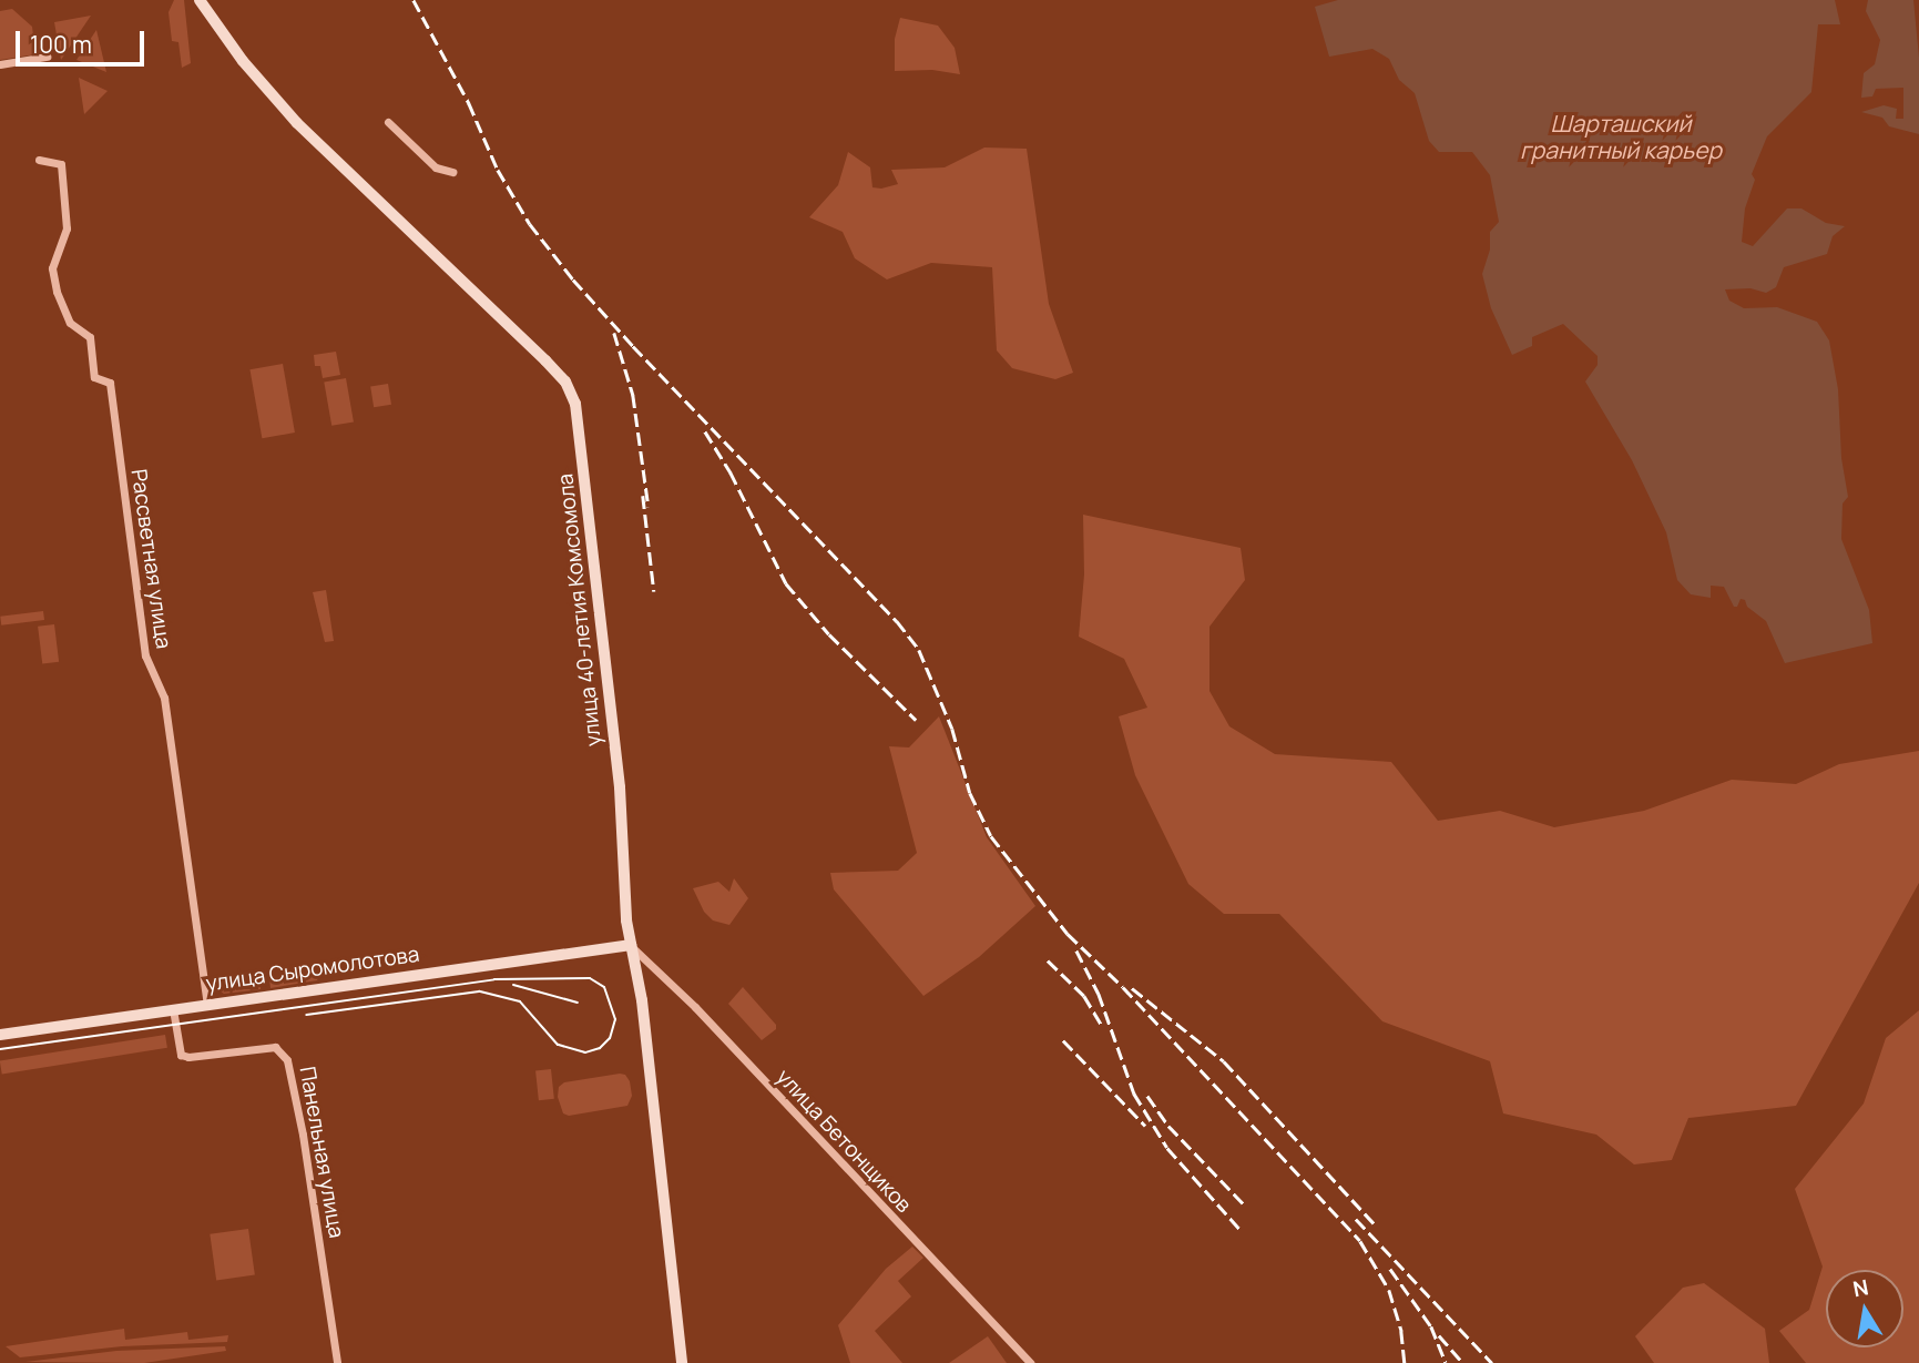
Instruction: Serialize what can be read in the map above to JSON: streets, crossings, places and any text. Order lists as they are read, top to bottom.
{
  "streets": {
    "main road": ["улица 40-летия Комсомола", "улица Сыромолотова"],
    "street": ["Рассветная улица", "улица Бетонщиков", "Панельная улица"]
  },
  "crossings": [
    ["Рассветная улица", "улица Сыромолотова"],
    ["улица 40-летия Комсомола", "улица Сыромолотова"],
    ["улица 40-летия Комсомола", "улица Бетонщиков"],
    ["улица Сыромолотова", "улица Бетонщиков"],
    ["улица Сыромолотова", "Панельная улица"]
  ],
  "water": ["Шарташский гранитный карьер"],
  "scale_bar": "100 m",
  "north": "top"
}
